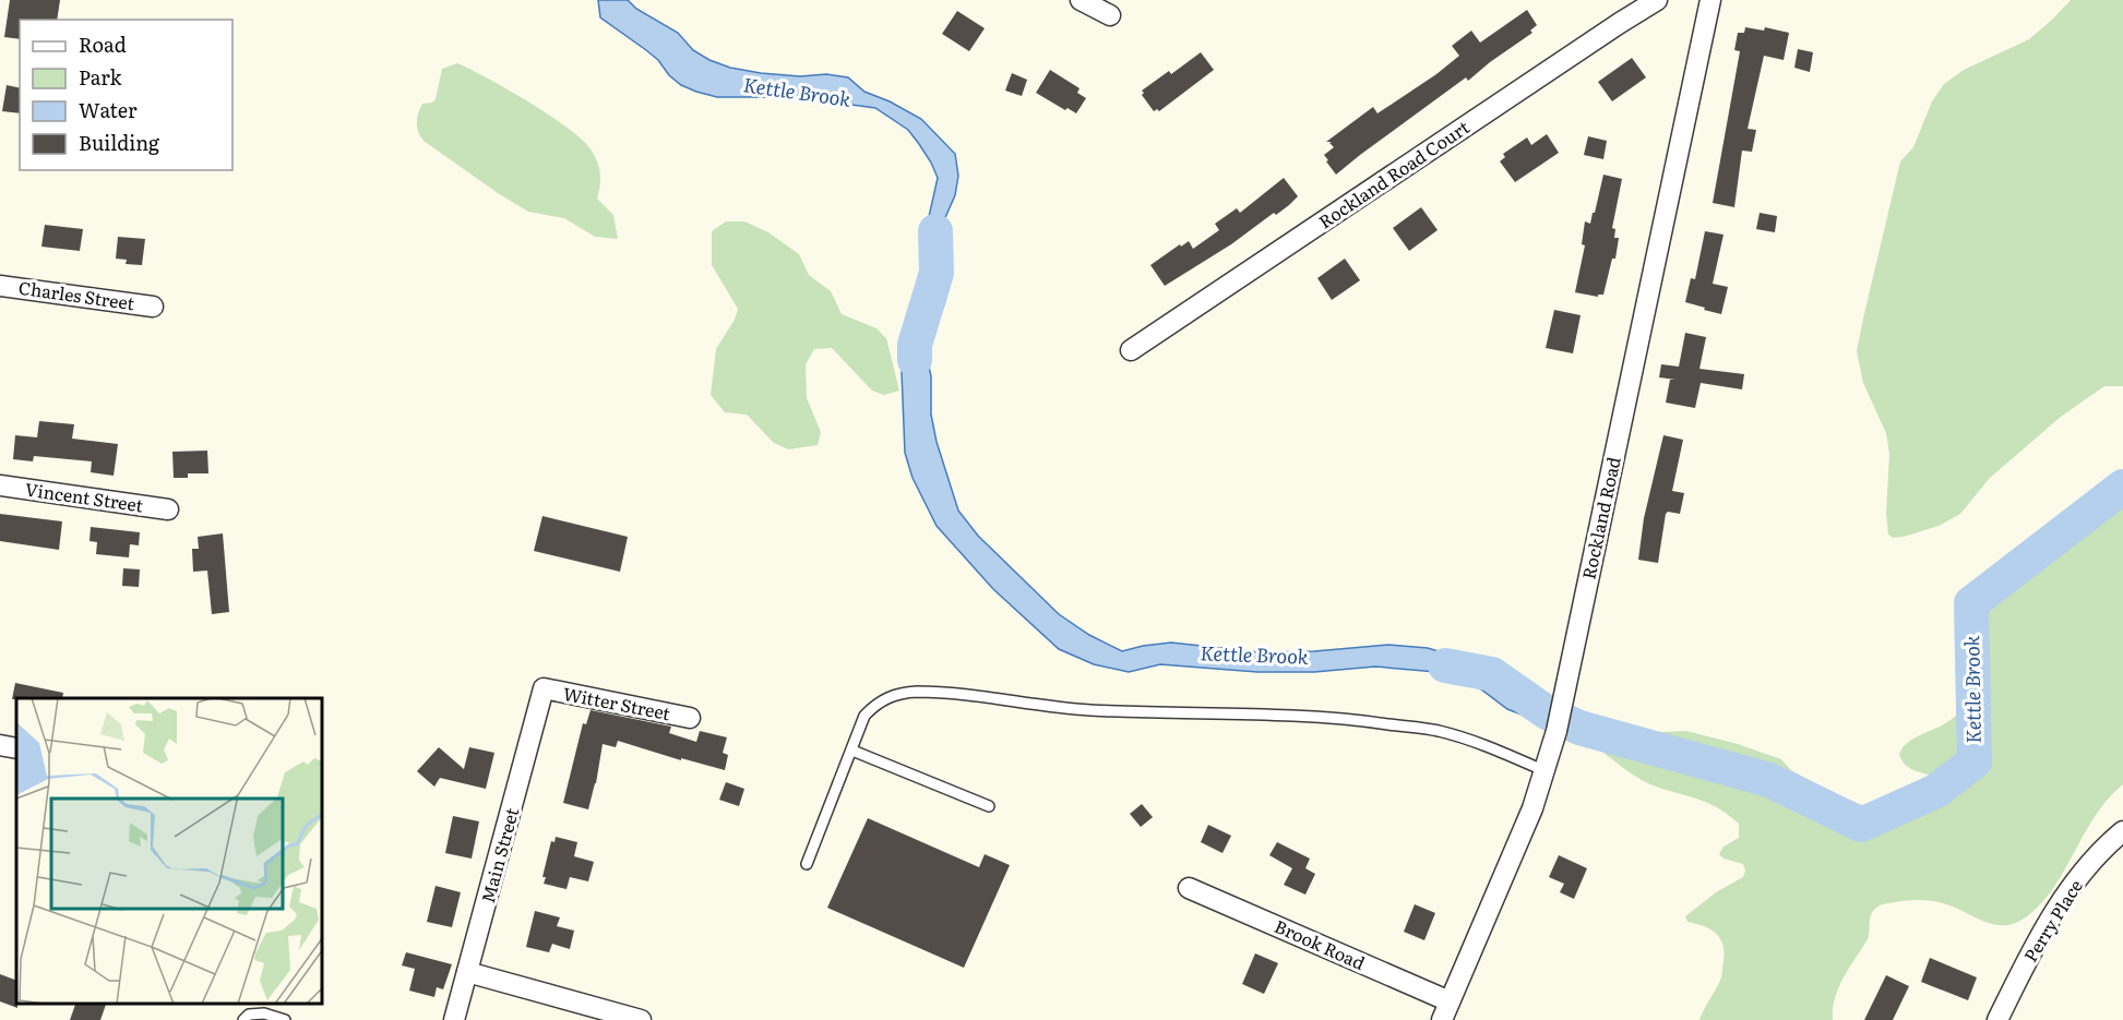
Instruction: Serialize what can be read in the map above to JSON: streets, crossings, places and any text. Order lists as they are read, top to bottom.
{
  "streets": {
    "street": [
      "Rockland Road Court",
      "Charles Street",
      "Vincent Street",
      "Rockland Road",
      "Witter Street",
      "Main Street",
      "Perry Place",
      "Brook Road"
    ]
  },
  "crossings": [
    ["Rockland Road", "Brook Road"],
    ["Witter Street", "Main Street"]
  ],
  "water": ["Kettle Brook"],
  "legend": [
    "Road",
    "Park",
    "Water",
    "Building"
  ]
}
